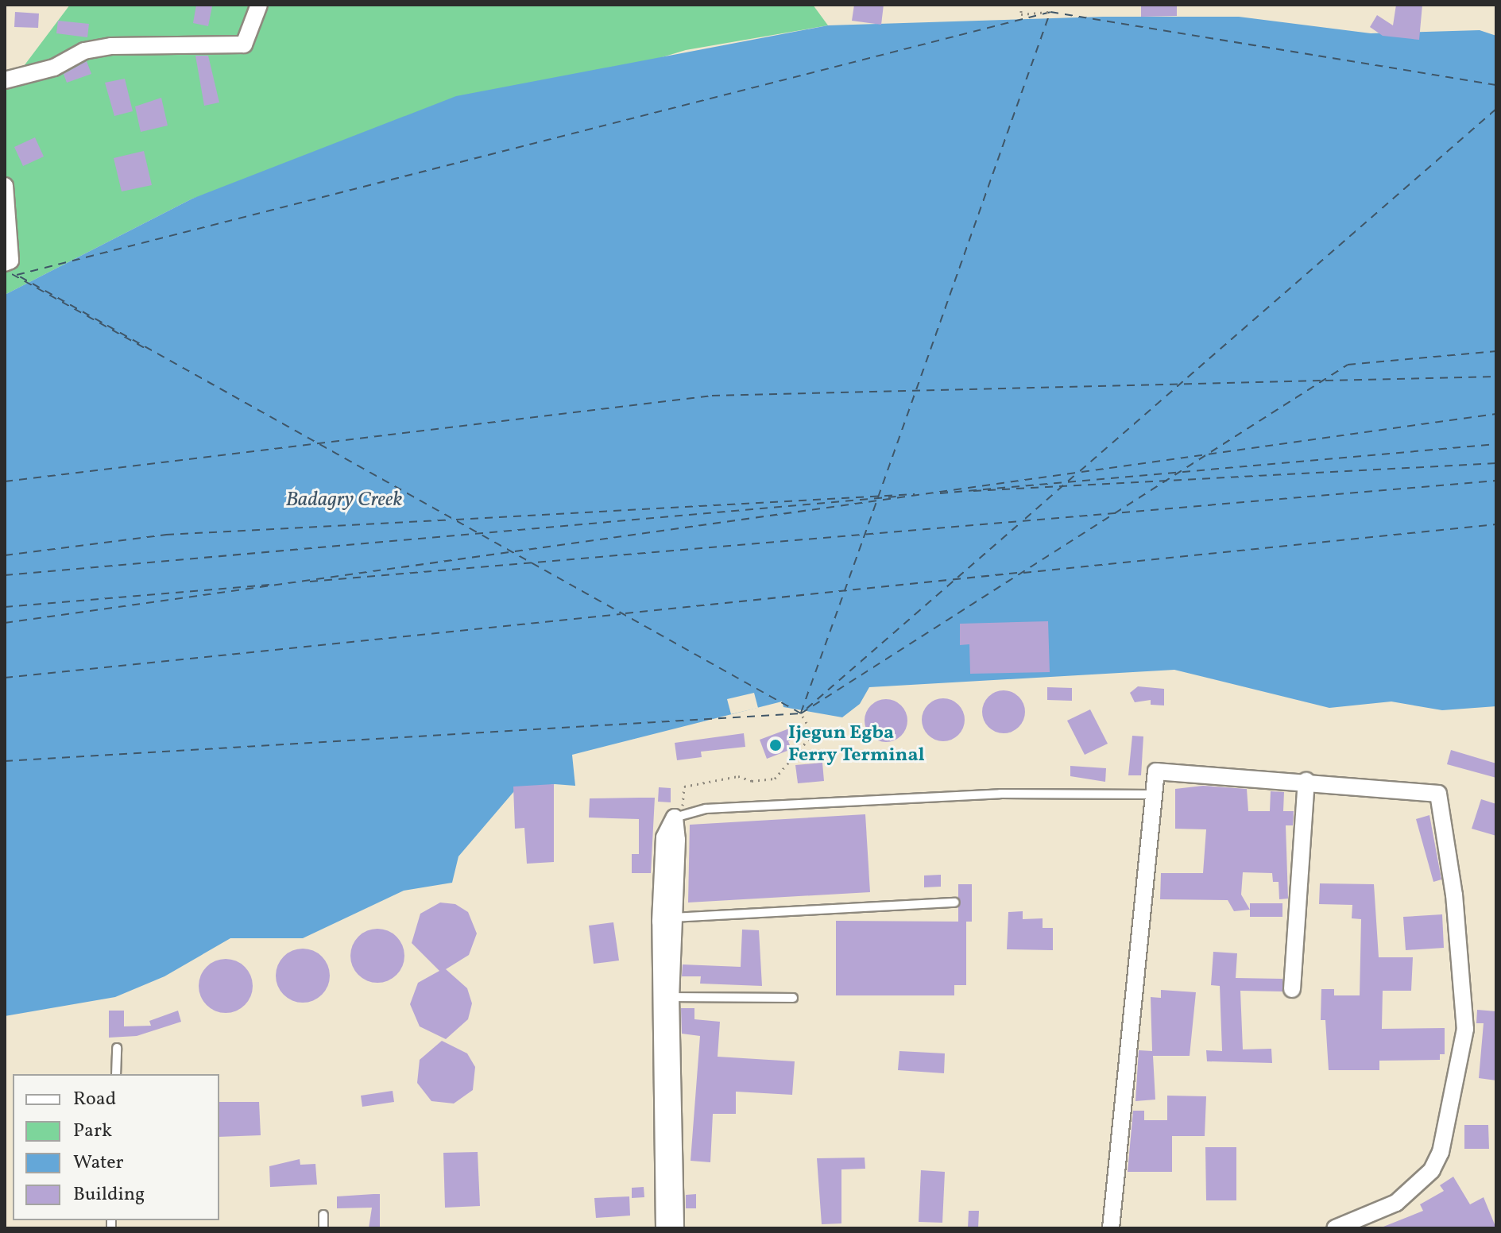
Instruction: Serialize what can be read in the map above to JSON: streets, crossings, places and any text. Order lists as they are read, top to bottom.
{
  "water": ["Badagry Creek"],
  "places": ["Ijegun Egba Ferry Terminal"],
  "legend": [
    "Road",
    "Park",
    "Water",
    "Building"
  ]
}
